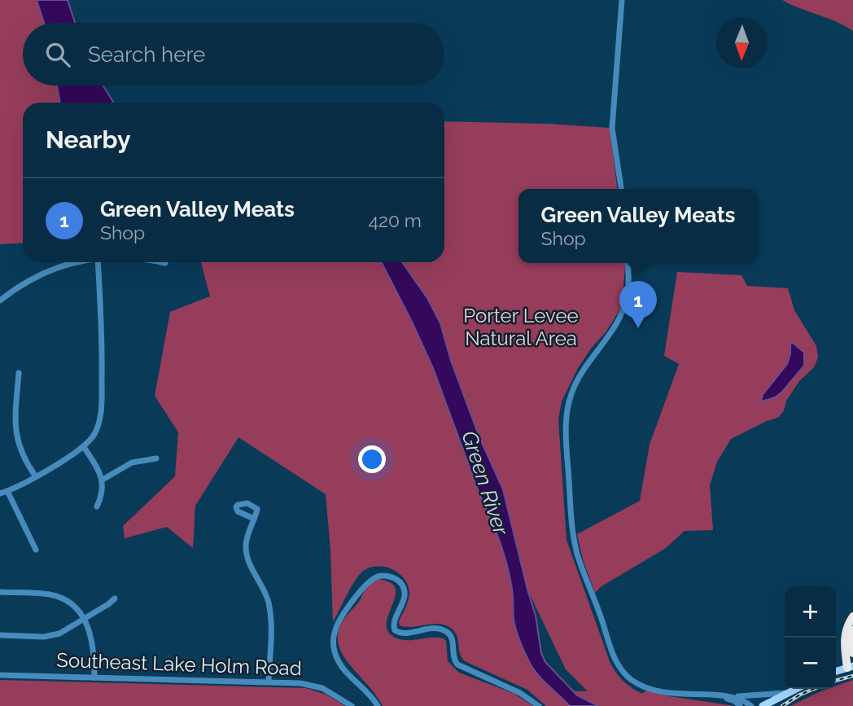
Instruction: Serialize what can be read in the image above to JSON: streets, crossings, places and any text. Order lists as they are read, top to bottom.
{
  "streets": {
    "street": ["Southeast Lake Holm Road"]
  },
  "water": ["Green River"],
  "parks": ["Porter Levee Natural Area"],
  "north": "bottom",
  "page": {
    "search": "Search here",
    "heading": "Nearby",
    "list": [
      {
        "mark": "1",
        "name": "Green Valley Meats",
        "note": "Shop",
        "value": "420 m"
      }
    ],
    "popup": ["Green Valley Meats", "Shop"],
    "pins": "1",
    "map_buttons": ["+", "−"]
  }
}
